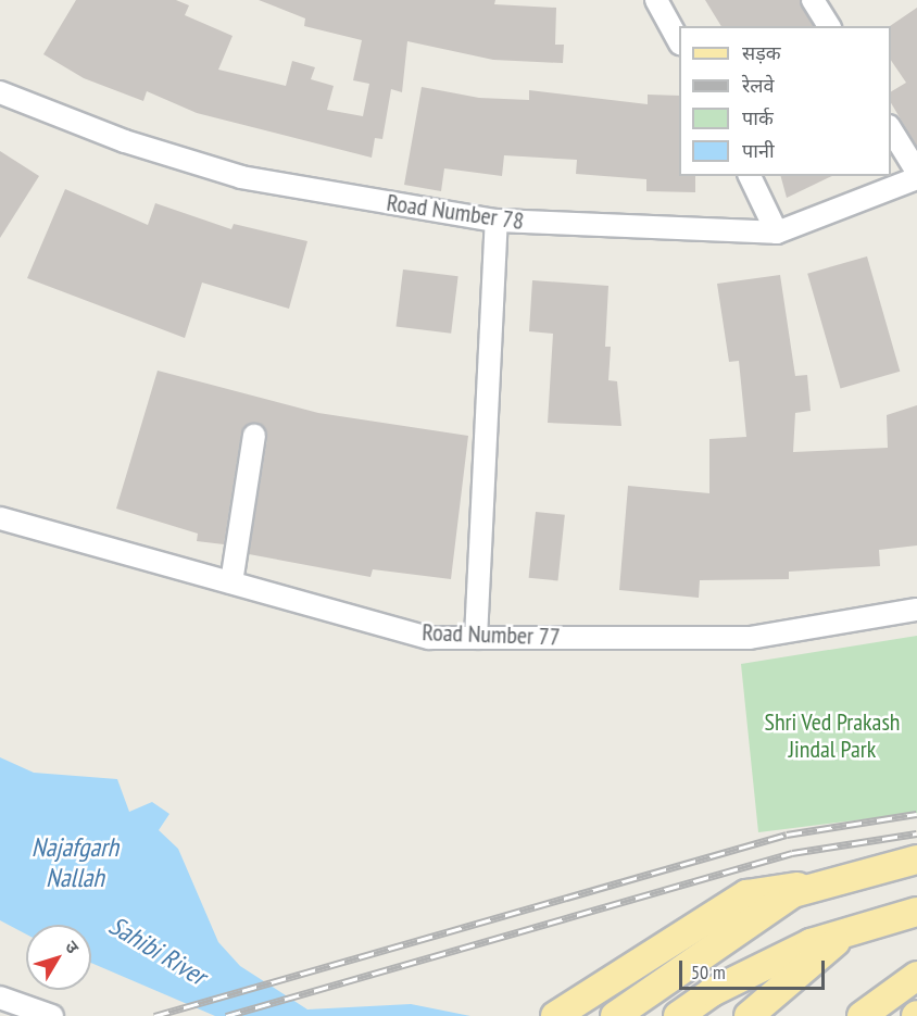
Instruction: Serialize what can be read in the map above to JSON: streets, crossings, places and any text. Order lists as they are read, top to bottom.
{
  "streets": {
    "street": ["Road Number 78", "Road Number 77"]
  },
  "water": ["Najafgarh Nallah", "Sahibi River"],
  "parks": ["Shri Ved Prakash Jindal Park"],
  "legend": [
    "सड़क",
    "रेलवे",
    "पार्क",
    "पानी"
  ],
  "scale_bar": "50 m",
  "north": "top right"
}
